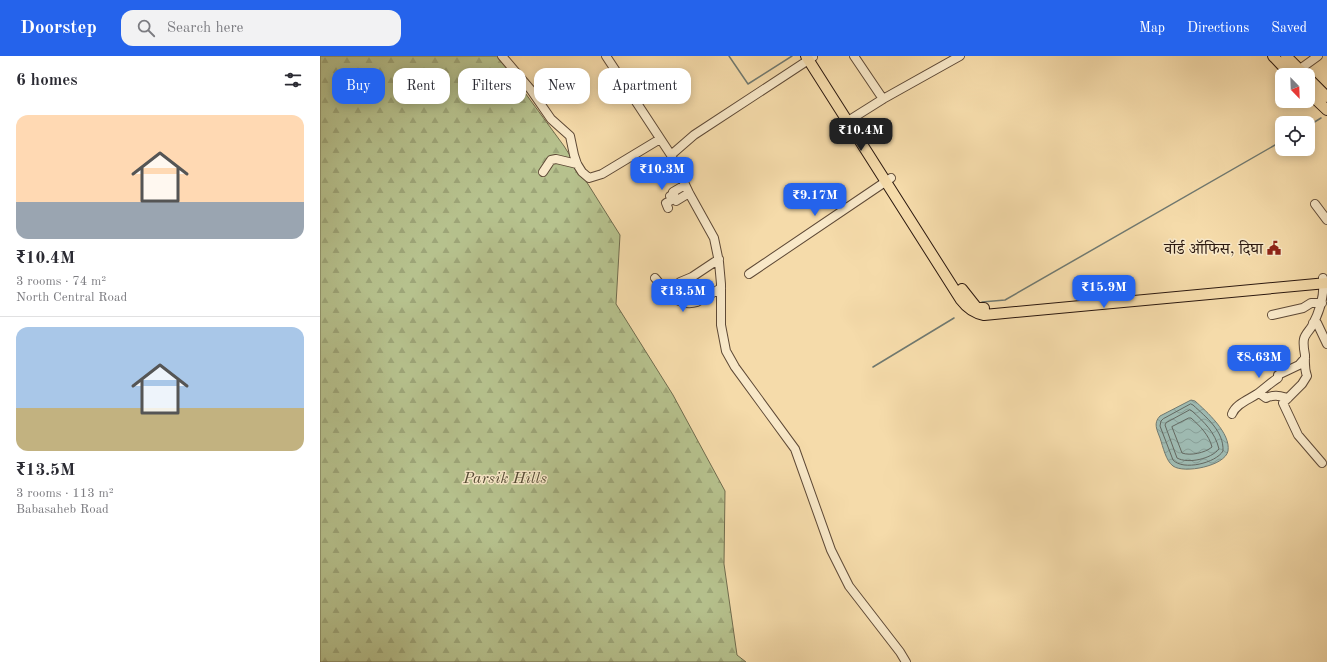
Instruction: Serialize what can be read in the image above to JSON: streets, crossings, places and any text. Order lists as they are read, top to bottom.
{
  "parks": ["Parsik Hills"],
  "places": {
    "public building": ["वॉर्ड ऑफिस, दिघा"]
  },
  "north": "bottom right",
  "page": {
    "header": "Doorstep",
    "search": "Search here",
    "nav": ["Map", "Directions", "Saved"],
    "heading": "6 homes",
    "chip": [
      "Buy",
      "Rent",
      "Filters",
      "New",
      "Apartment"
    ],
    "list": [
      {
        "name": "₹10.4M",
        "note": "3 rooms · 74 m² · North Central Road"
      },
      {
        "name": "₹13.5M",
        "note": "3 rooms · 113 m² · Babasaheb Road"
      }
    ],
    "price": [
      "₹10.4M",
      "₹10.3M",
      "₹9.17M",
      "₹15.9M",
      "₹13.5M",
      "₹8.63M"
    ]
  }
}
